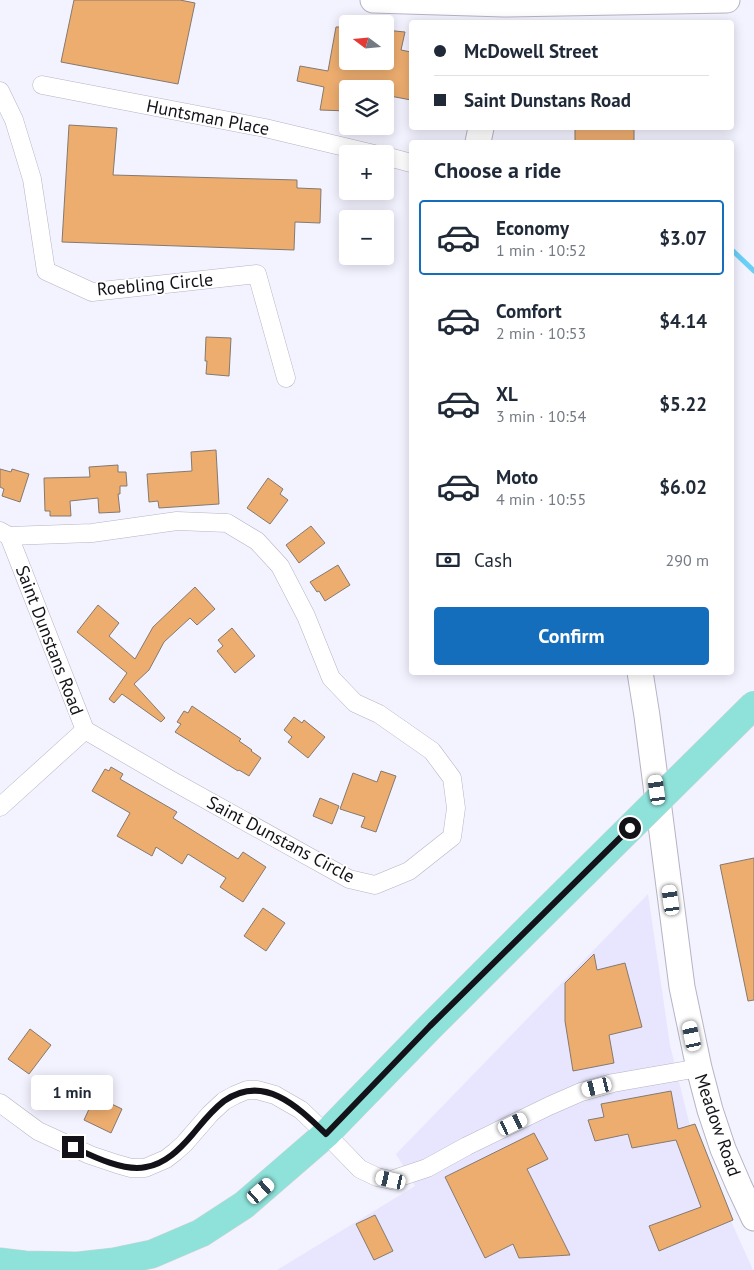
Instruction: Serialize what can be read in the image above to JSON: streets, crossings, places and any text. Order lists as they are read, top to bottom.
{
  "streets": {
    "main road": ["Meadow Road"],
    "street": [
      "Huntsman Place",
      "Roebling Circle",
      "Saint Dunstans Road",
      "Saint Dunstans Circle"
    ]
  },
  "crossings": [
    ["Saint Dunstans Road", "Saint Dunstans Circle"]
  ],
  "north": "left",
  "page": {
    "map_buttons": ["+", "−"],
    "banner": ["McDowell Street", "Saint Dunstans Road"],
    "heading": "Choose a ride",
    "list": [
      {
        "name": "Economy",
        "note": "1 min · 10:52",
        "value": "$3.07"
      },
      {
        "name": "Comfort",
        "note": "2 min · 10:53",
        "value": "$4.14"
      },
      {
        "name": "XL",
        "note": "3 min · 10:54",
        "value": "$5.22"
      },
      {
        "name": "Moto",
        "note": "4 min · 10:55",
        "value": "$6.02"
      }
    ],
    "pay": ["Cash", "290 m"],
    "buttons": "Confirm",
    "bubble": "1 min"
  }
}
